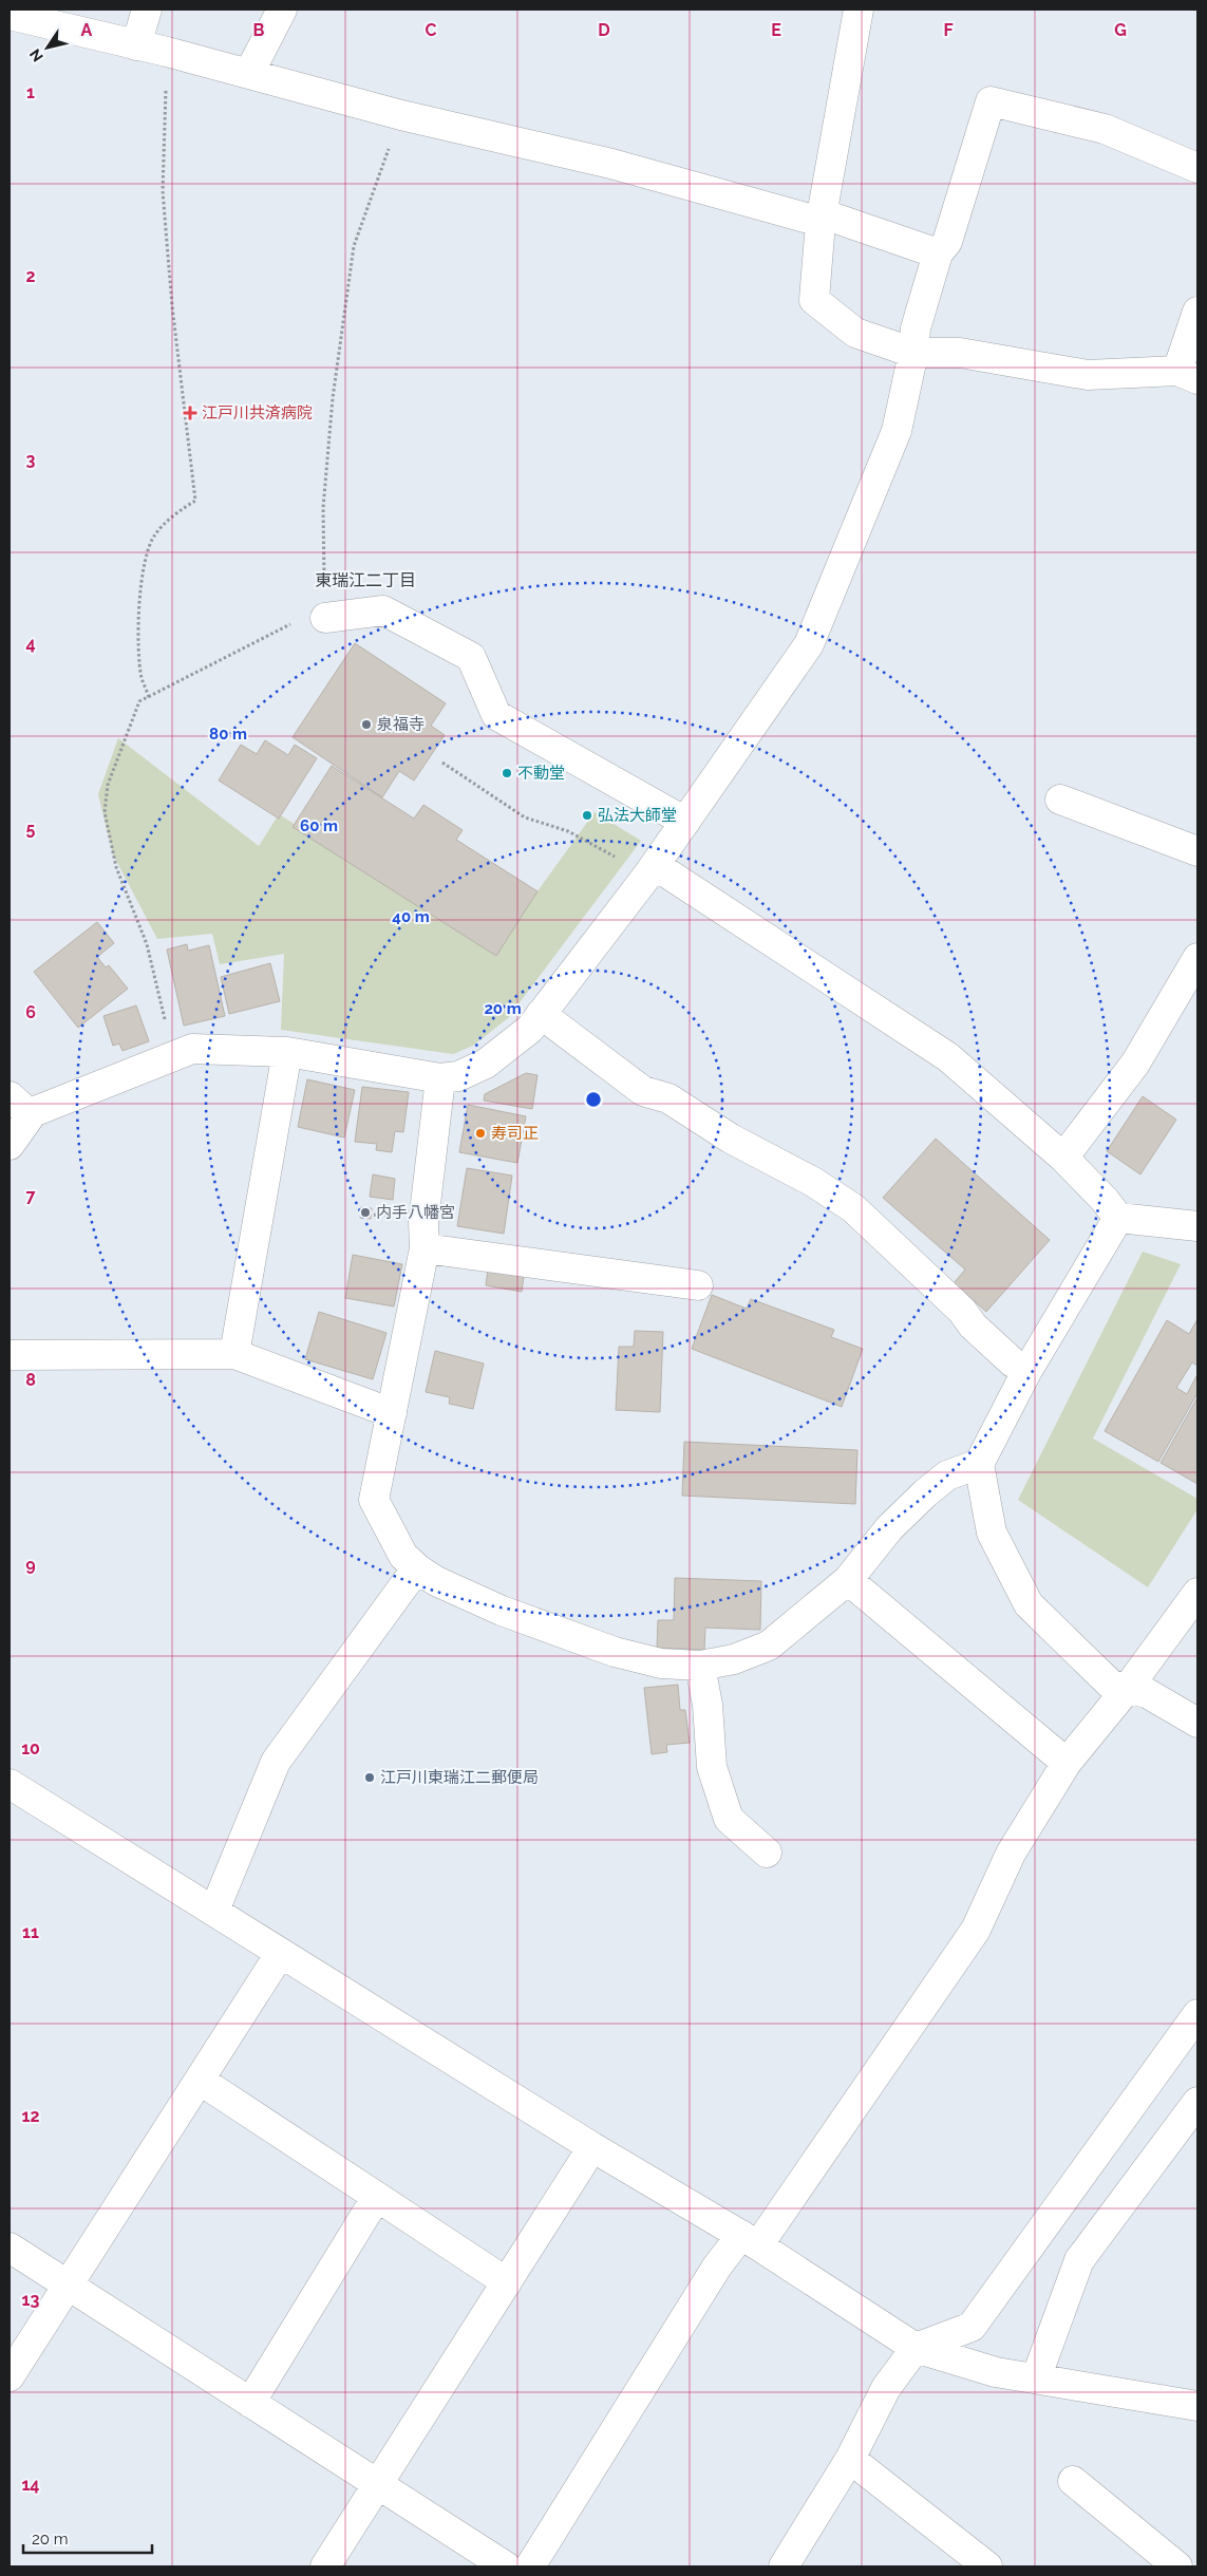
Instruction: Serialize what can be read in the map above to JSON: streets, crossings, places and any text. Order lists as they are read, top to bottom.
{
  "districts": ["東瑞江二丁目"],
  "places": {
    "health": ["江戸川共済病院"],
    "other": [
      "泉福寺",
      "不動堂",
      "弘法大師堂",
      "寿司正",
      "内手八幡宮",
      "江戸川東瑞江二郵便局"
    ]
  },
  "scale_bar": "20 m",
  "north": "bottom left",
  "grid": {
    "columns": [
      "A",
      "B",
      "C",
      "D",
      "E",
      "F",
      "G"
    ],
    "rows": [
      "1",
      "2",
      "3",
      "4",
      "5",
      "6",
      "7",
      "8",
      "9",
      "10",
      "11",
      "12",
      "13",
      "14"
    ]
  },
  "rings": [
    "80 m",
    "60 m",
    "40 m",
    "20 m"
  ]
}
